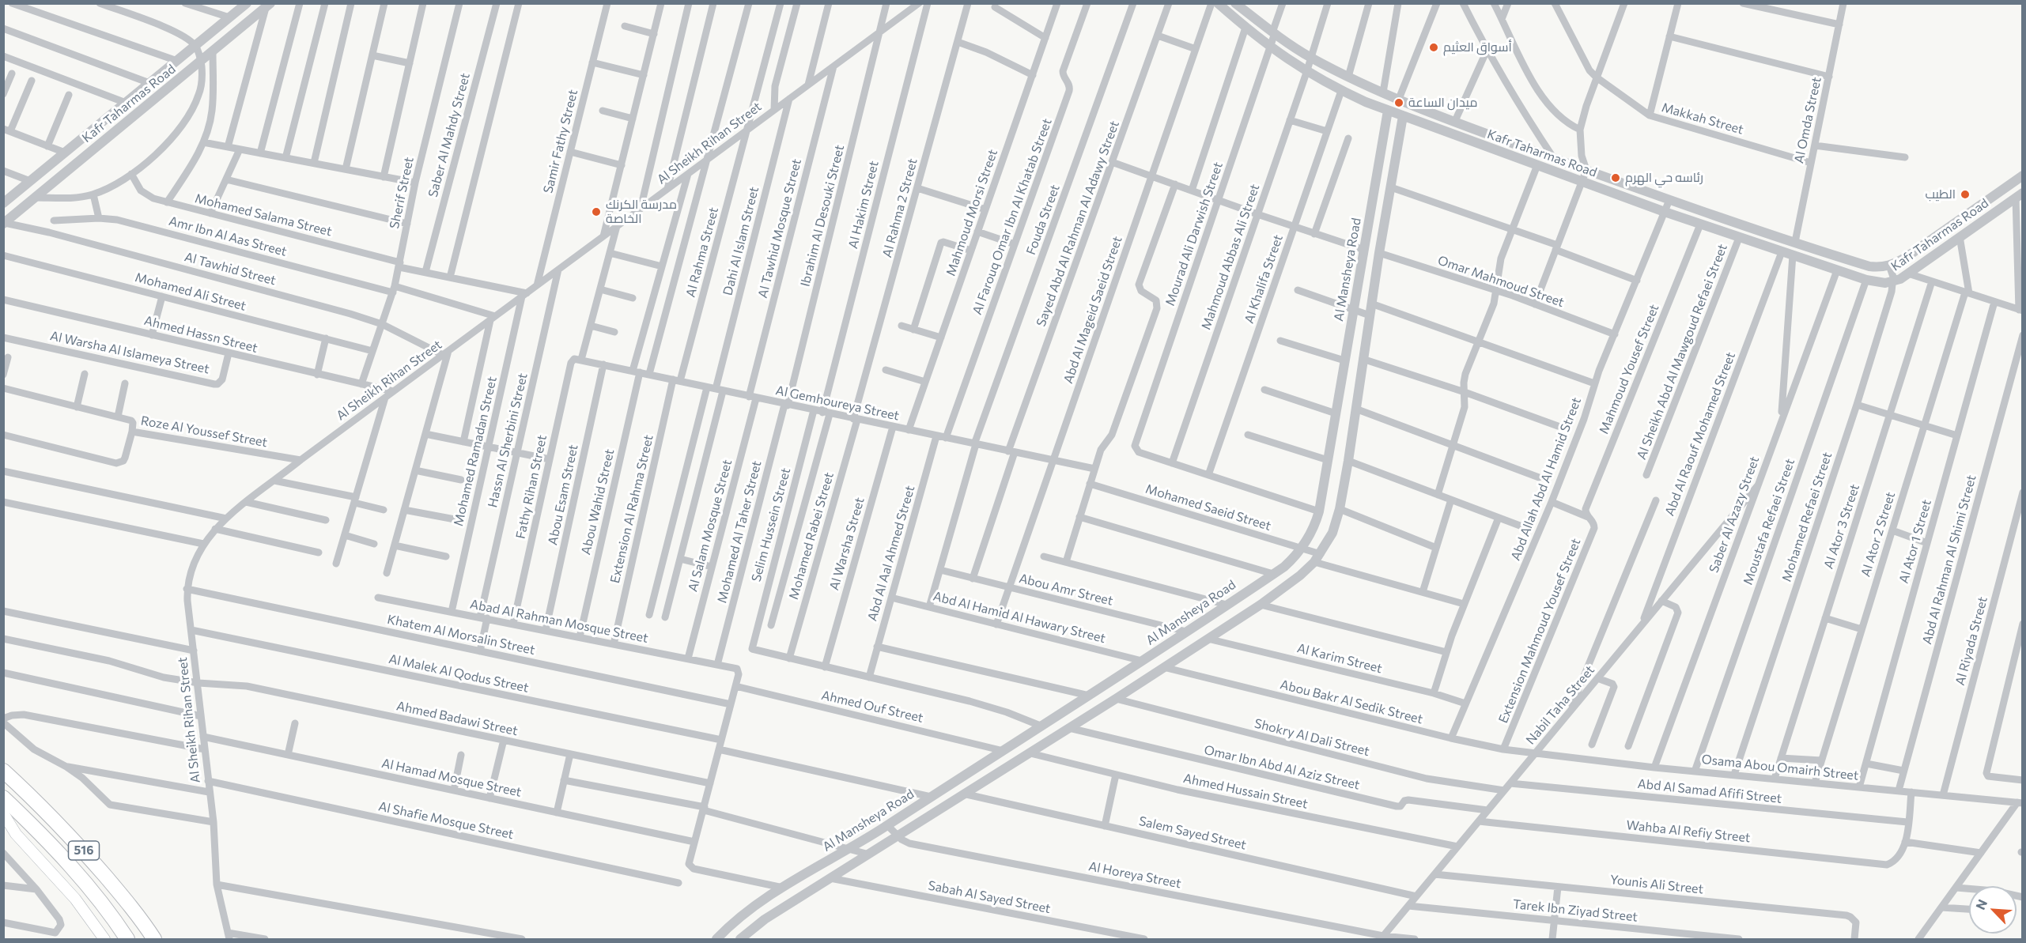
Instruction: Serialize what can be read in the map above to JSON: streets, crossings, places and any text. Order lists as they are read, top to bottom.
{
  "streets": {
    "highway": ["516"],
    "street": [
      "Kafr Taharmas Road",
      "Makkah Street",
      "Al Omda Street",
      "Saber Al Mahdy Street",
      "Samir Fathy Street",
      "Al Sheikh Rihan Street",
      "Sherif Street",
      "Al Hakim Street",
      "Al Rahma 2 Street",
      "Mahmoud Morsi Street",
      "Mohamed Salama Street",
      "Ibrahim Al Desouki Street",
      "Al Farouq Omar Ibn Al Khatab Street",
      "Fouda Street",
      "Sayed Abd Al Rahman Al Adawy Street",
      "Al Tawhid Mosque Street",
      "Mourad Ali Darwish Street",
      "Amr Ibn Al Aas Street",
      "Dahi Al Islam Street",
      "Al Rahma Street",
      "Mahmoud Abbas Ali Street",
      "Al Tawhid Street",
      "Al Mansheya Road",
      "Al Khalifa Street",
      "Omar Mahmoud Street",
      "Mohamed Ali Street",
      "Abd Al Mageid Saeid Street",
      "Ahmed Hassn Street",
      "Al Sheikh Abd Al Mawgoud Refaei Street",
      "Al Warsha Al Islameya Street",
      "Mahmoud Yousef Street",
      "Al Gemhoureya Street",
      "Roze Al Youssef Street",
      "Abd Al Raouf Mohamed Street",
      "Hassn Al Sherbini Street",
      "Mohamed Ramadan Street",
      "Abd Allah Abd Al Hamid Street",
      "Fathy Rihan Street",
      "Abou Esam Street",
      "Abou Wahid Street",
      "Mohamed Saeid Street",
      "Extension Al Rahma Street",
      "Saber Al Azazy Street",
      "Mohamed Refaei Street",
      "Moustafa Refaei Street",
      "Selim Hussein Street",
      "Al Salam Mosque Street",
      "Al Ator 3 Street",
      "Mohamed Al Taher Street",
      "Al Ator 2 Street",
      "Mohamed Rabei Street",
      "Al Ator 1 Street",
      "Al Warsha Street",
      "Abd Al Aal Ahmed Street",
      "Abd Al Rahman Al Shimi Street",
      "Abou Amr Street",
      "Abd Al Hamid Al Hawary Street",
      "Abad Al Rahman Mosque Street",
      "Extension Mahmoud Yousef Street",
      "Khatem Al Morsalin Street",
      "Al Riyada Street",
      "Al Karim Street",
      "Al Malek Al Qodus Street",
      "Abou Bakr Al Sedik Street",
      "Nabil Taha Street",
      "Ahmed Ouf Street",
      "Ahmed Badawi Street",
      "Shokry Al Dali Street",
      "Omar Ibn Abd Al Aziz Street",
      "Osama Abou Omairh Street",
      "Al Hamad Mosque Street",
      "Ahmed Hussain Street",
      "Abd Al Samad Afifi Street",
      "Al Shafie Mosque Street",
      "Wahba Al Refiy Street",
      "Salem Sayed Street",
      "Al Horeya Street",
      "Younis Ali Street",
      "Sabah Al Sayed Street",
      "Tarek Ibn Ziyad Street"
    ]
  },
  "crossings": [
    ["Kafr Taharmas Road", "Al Omda Street"],
    ["Kafr Taharmas Road", "Mourad Ali Darwish Street"],
    ["Kafr Taharmas Road", "Mahmoud Abbas Ali Street"],
    ["Kafr Taharmas Road", "Al Tawhid Street"],
    ["Kafr Taharmas Road", "Al Mansheya Road"],
    ["Kafr Taharmas Road", "Al Khalifa Street"],
    ["Kafr Taharmas Road", "Al Sheikh Abd Al Mawgoud Refaei Street"],
    ["Kafr Taharmas Road", "Mahmoud Yousef Street"],
    ["Kafr Taharmas Road", "Abd Al Raouf Mohamed Street"],
    ["Kafr Taharmas Road", "Abd Allah Abd Al Hamid Street"],
    ["Kafr Taharmas Road", "Saber Al Azazy Street"],
    ["Kafr Taharmas Road", "Mohamed Refaei Street"],
    ["Kafr Taharmas Road", "Moustafa Refaei Street"],
    ["Kafr Taharmas Road", "Al Ator 2 Street"],
    ["Makkah Street", "Al Omda Street"],
    ["Saber Al Mahdy Street", "Mohamed Salama Street"],
    ["Samir Fathy Street", "Al Sheikh Rihan Street"],
    ["Al Sheikh Rihan Street", "Mohamed Salama Street"],
    ["Al Sheikh Rihan Street", "Ibrahim Al Desouki Street"],
    ["Al Sheikh Rihan Street", "Al Tawhid Mosque Street"],
    ["Al Sheikh Rihan Street", "Amr Ibn Al Aas Street"],
    ["Al Sheikh Rihan Street", "Dahi Al Islam Street"],
    ["Al Sheikh Rihan Street", "Al Rahma Street"],
    ["Al Sheikh Rihan Street", "Al Tawhid Street"],
    ["Al Sheikh Rihan Street", "Ahmed Hassn Street"],
    ["Al Sheikh Rihan Street", "Roze Al Youssef Street"],
    ["Al Sheikh Rihan Street", "Hassn Al Sherbini Street"],
    ["Al Sheikh Rihan Street", "Mohamed Ramadan Street"],
    ["Al Sheikh Rihan Street", "Fathy Rihan Street"],
    ["Al Sheikh Rihan Street", "Abou Wahid Street"],
    ["Al Sheikh Rihan Street", "Khatem Al Morsalin Street"],
    ["Al Sheikh Rihan Street", "Al Malek Al Qodus Street"],
    ["Al Sheikh Rihan Street", "Ahmed Badawi Street"],
    ["Al Sheikh Rihan Street", "Al Hamad Mosque Street"],
    ["Al Sheikh Rihan Street", "Al Shafie Mosque Street"],
    ["Sherif Street", "Mohamed Salama Street"],
    ["Sherif Street", "Amr Ibn Al Aas Street"],
    ["Sherif Street", "Al Tawhid Street"],
    ["Sherif Street", "Mohamed Ali Street"],
    ["Sherif Street", "Ahmed Hassn Street"],
    ["Al Hakim Street", "Al Gemhoureya Street"],
    ["Al Rahma 2 Street", "Al Gemhoureya Street"],
    ["Al Rahma 2 Street", "Mohamed Rabei Street"],
    ["Mahmoud Morsi Street", "Al Gemhoureya Street"],
    ["Mohamed Salama Street", "Mohamed Ramadan Street"],
    ["Ibrahim Al Desouki Street", "Al Gemhoureya Street"],
    ["Ibrahim Al Desouki Street", "Mohamed Al Taher Street"],
    ["Al Farouq Omar Ibn Al Khatab Street", "Al Gemhoureya Street"],
    ["Fouda Street", "Al Gemhoureya Street"],
    ["Fouda Street", "Abou Amr Street"],
    ["Fouda Street", "Abd Al Hamid Al Hawary Street"],
    ["Sayed Abd Al Rahman Al Adawy Street", "Al Gemhoureya Street"],
    ["Sayed Abd Al Rahman Al Adawy Street", "Abou Amr Street"],
    ["Al Tawhid Mosque Street", "Al Gemhoureya Street"],
    ["Al Tawhid Mosque Street", "Al Salam Mosque Street"],
    ["Mourad Ali Darwish Street", "Mahmoud Abbas Ali Street"],
    ["Dahi Al Islam Street", "Al Gemhoureya Street"],
    ["Al Rahma Street", "Al Gemhoureya Street"],
    ["Al Rahma Street", "Extension Al Rahma Street"],
    ["Al Mansheya Road", "Mohamed Saeid Street"],
    ["Al Mansheya Road", "Abou Amr Street"],
    ["Al Mansheya Road", "Abd Al Hamid Al Hawary Street"],
    ["Al Mansheya Road", "Ahmed Ouf Street"],
    ["Al Mansheya Road", "Al Horeya Street"],
    ["Omar Mahmoud Street", "Abd Allah Abd Al Hamid Street"],
    ["Abd Al Mageid Saeid Street", "Al Gemhoureya Street"],
    ["Abd Al Mageid Saeid Street", "Abou Amr Street"],
    ["Abd Al Mageid Saeid Street", "Abd Al Hamid Al Hawary Street"],
    ["Ahmed Hassn Street", "Al Warsha Al Islameya Street"],
    ["Mahmoud Yousef Street", "Extension Mahmoud Yousef Street"],
    ["Al Gemhoureya Street", "Fathy Rihan Street"],
    ["Al Gemhoureya Street", "Abou Esam Street"],
    ["Al Gemhoureya Street", "Abou Wahid Street"],
    ["Al Gemhoureya Street", "Extension Al Rahma Street"],
    ["Al Gemhoureya Street", "Selim Hussein Street"],
    ["Al Gemhoureya Street", "Al Salam Mosque Street"],
    ["Al Gemhoureya Street", "Mohamed Al Taher Street"],
    ["Al Gemhoureya Street", "Mohamed Rabei Street"],
    ["Al Gemhoureya Street", "Al Warsha Street"],
    ["Al Gemhoureya Street", "Abd Al Aal Ahmed Street"],
    ["Abd Al Raouf Mohamed Street", "Nabil Taha Street"],
    ["Hassn Al Sherbini Street", "Abad Al Rahman Mosque Street"],
    ["Hassn Al Sherbini Street", "Khatem Al Morsalin Street"],
    ["Mohamed Ramadan Street", "Abad Al Rahman Mosque Street"],
    ["Abd Allah Abd Al Hamid Street", "Al Karim Street"],
    ["Abd Allah Abd Al Hamid Street", "Abou Bakr Al Sedik Street"],
    ["Fathy Rihan Street", "Abad Al Rahman Mosque Street"],
    ["Abou Esam Street", "Abad Al Rahman Mosque Street"],
    ["Abou Wahid Street", "Abad Al Rahman Mosque Street"],
    ["Extension Al Rahma Street", "Abad Al Rahman Mosque Street"],
    ["Saber Al Azazy Street", "Nabil Taha Street"],
    ["Saber Al Azazy Street", "Osama Abou Omairh Street"],
    ["Mohamed Refaei Street", "Osama Abou Omairh Street"],
    ["Moustafa Refaei Street", "Osama Abou Omairh Street"],
    ["Selim Hussein Street", "Mohamed Rabei Street"],
    ["Al Salam Mosque Street", "Abad Al Rahman Mosque Street"],
    ["Al Ator 3 Street", "Osama Abou Omairh Street"],
    ["Mohamed Al Taher Street", "Abad Al Rahman Mosque Street"],
    ["Al Ator 2 Street", "Osama Abou Omairh Street"],
    ["Al Ator 1 Street", "Osama Abou Omairh Street"],
    ["Abd Al Aal Ahmed Street", "Abd Al Hamid Al Hawary Street"],
    ["Abd Al Rahman Al Shimi Street", "Osama Abou Omairh Street"],
    ["Abad Al Rahman Mosque Street", "Ahmed Ouf Street"],
    ["Extension Mahmoud Yousef Street", "Abou Bakr Al Sedik Street"],
    ["Al Riyada Street", "Osama Abou Omairh Street"],
    ["Abou Bakr Al Sedik Street", "Nabil Taha Street"],
    ["Abou Bakr Al Sedik Street", "Osama Abou Omairh Street"],
    ["Nabil Taha Street", "Shokry Al Dali Street"],
    ["Nabil Taha Street", "Omar Ibn Abd Al Aziz Street"],
    ["Nabil Taha Street", "Osama Abou Omairh Street"],
    ["Nabil Taha Street", "Ahmed Hussain Street"],
    ["Nabil Taha Street", "Abd Al Samad Afifi Street"],
    ["Nabil Taha Street", "Wahba Al Refiy Street"],
    ["Nabil Taha Street", "Salem Sayed Street"],
    ["Nabil Taha Street", "Al Horeya Street"],
    ["Nabil Taha Street", "Younis Ali Street"],
    ["Nabil Taha Street", "Tarek Ibn Ziyad Street"]
  ],
  "places": [
    "أسواق العثيم",
    "ميدان الساعة",
    "رئاسه حي الهرم",
    "الطيب",
    "مدرسة الكرنك الخاصة"
  ],
  "north": "top left"
}
